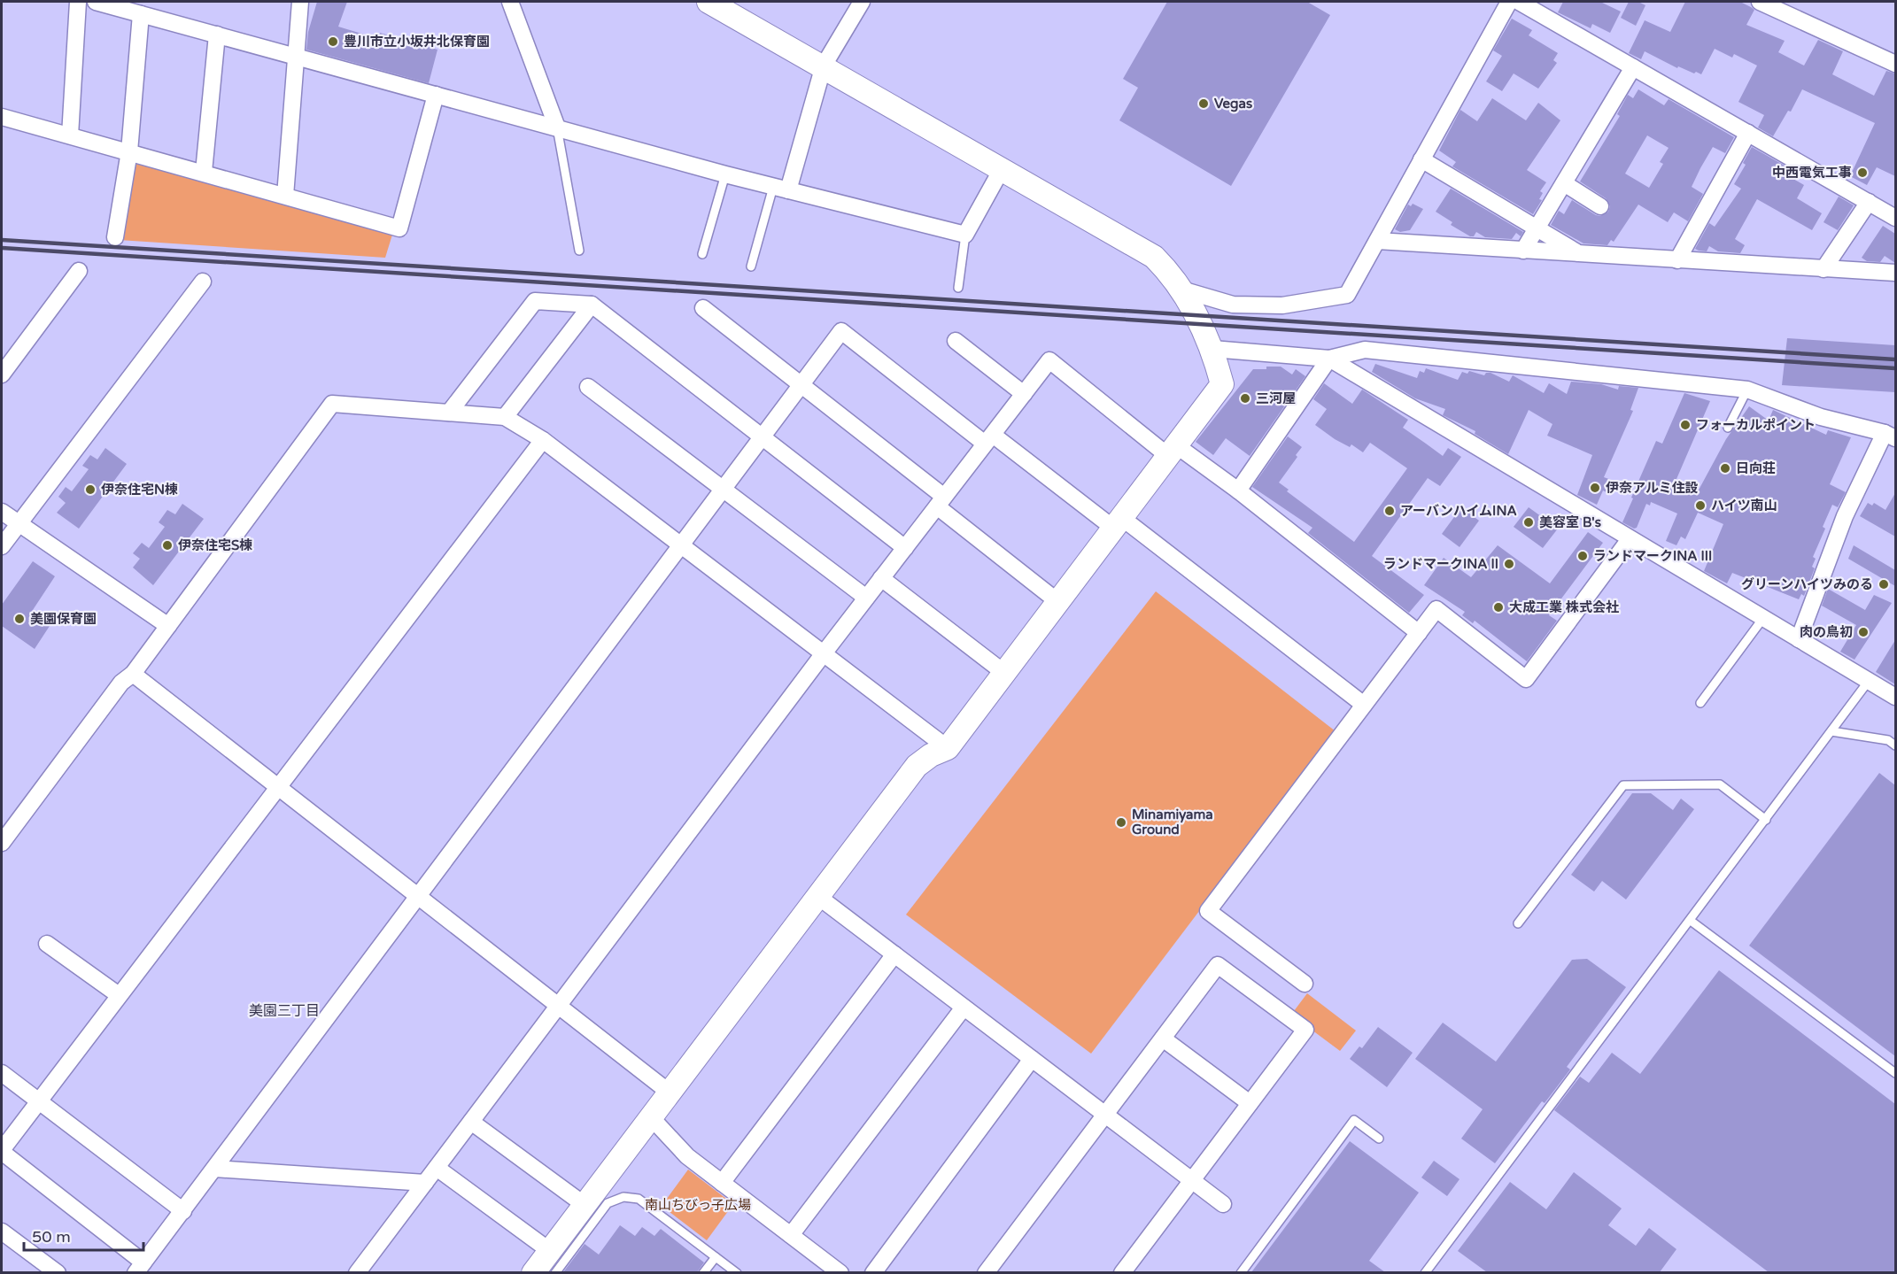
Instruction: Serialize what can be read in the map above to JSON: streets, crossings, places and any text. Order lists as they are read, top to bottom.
{
  "districts": ["美園三丁目"],
  "parks": ["南山ちびっ子広場"],
  "places": [
    "豊川市立小坂井北保育園",
    "Vegas",
    "中西電気工事",
    "三河屋",
    "フォーカルポイント",
    "日向荘",
    "伊奈アルミ住設",
    "伊奈住宅N棟",
    "ハイツ南山",
    "アーバンハイムINA",
    "美容室 B's",
    "伊奈住宅S棟",
    "ランドマークINA III",
    "ランドマークINA II",
    "グリーンハイツみのる",
    "大成工業 株式会社",
    "美園保育園",
    "肉の鳥初",
    "Minamiyama Ground"
  ],
  "scale_bar": "50 m"
}
